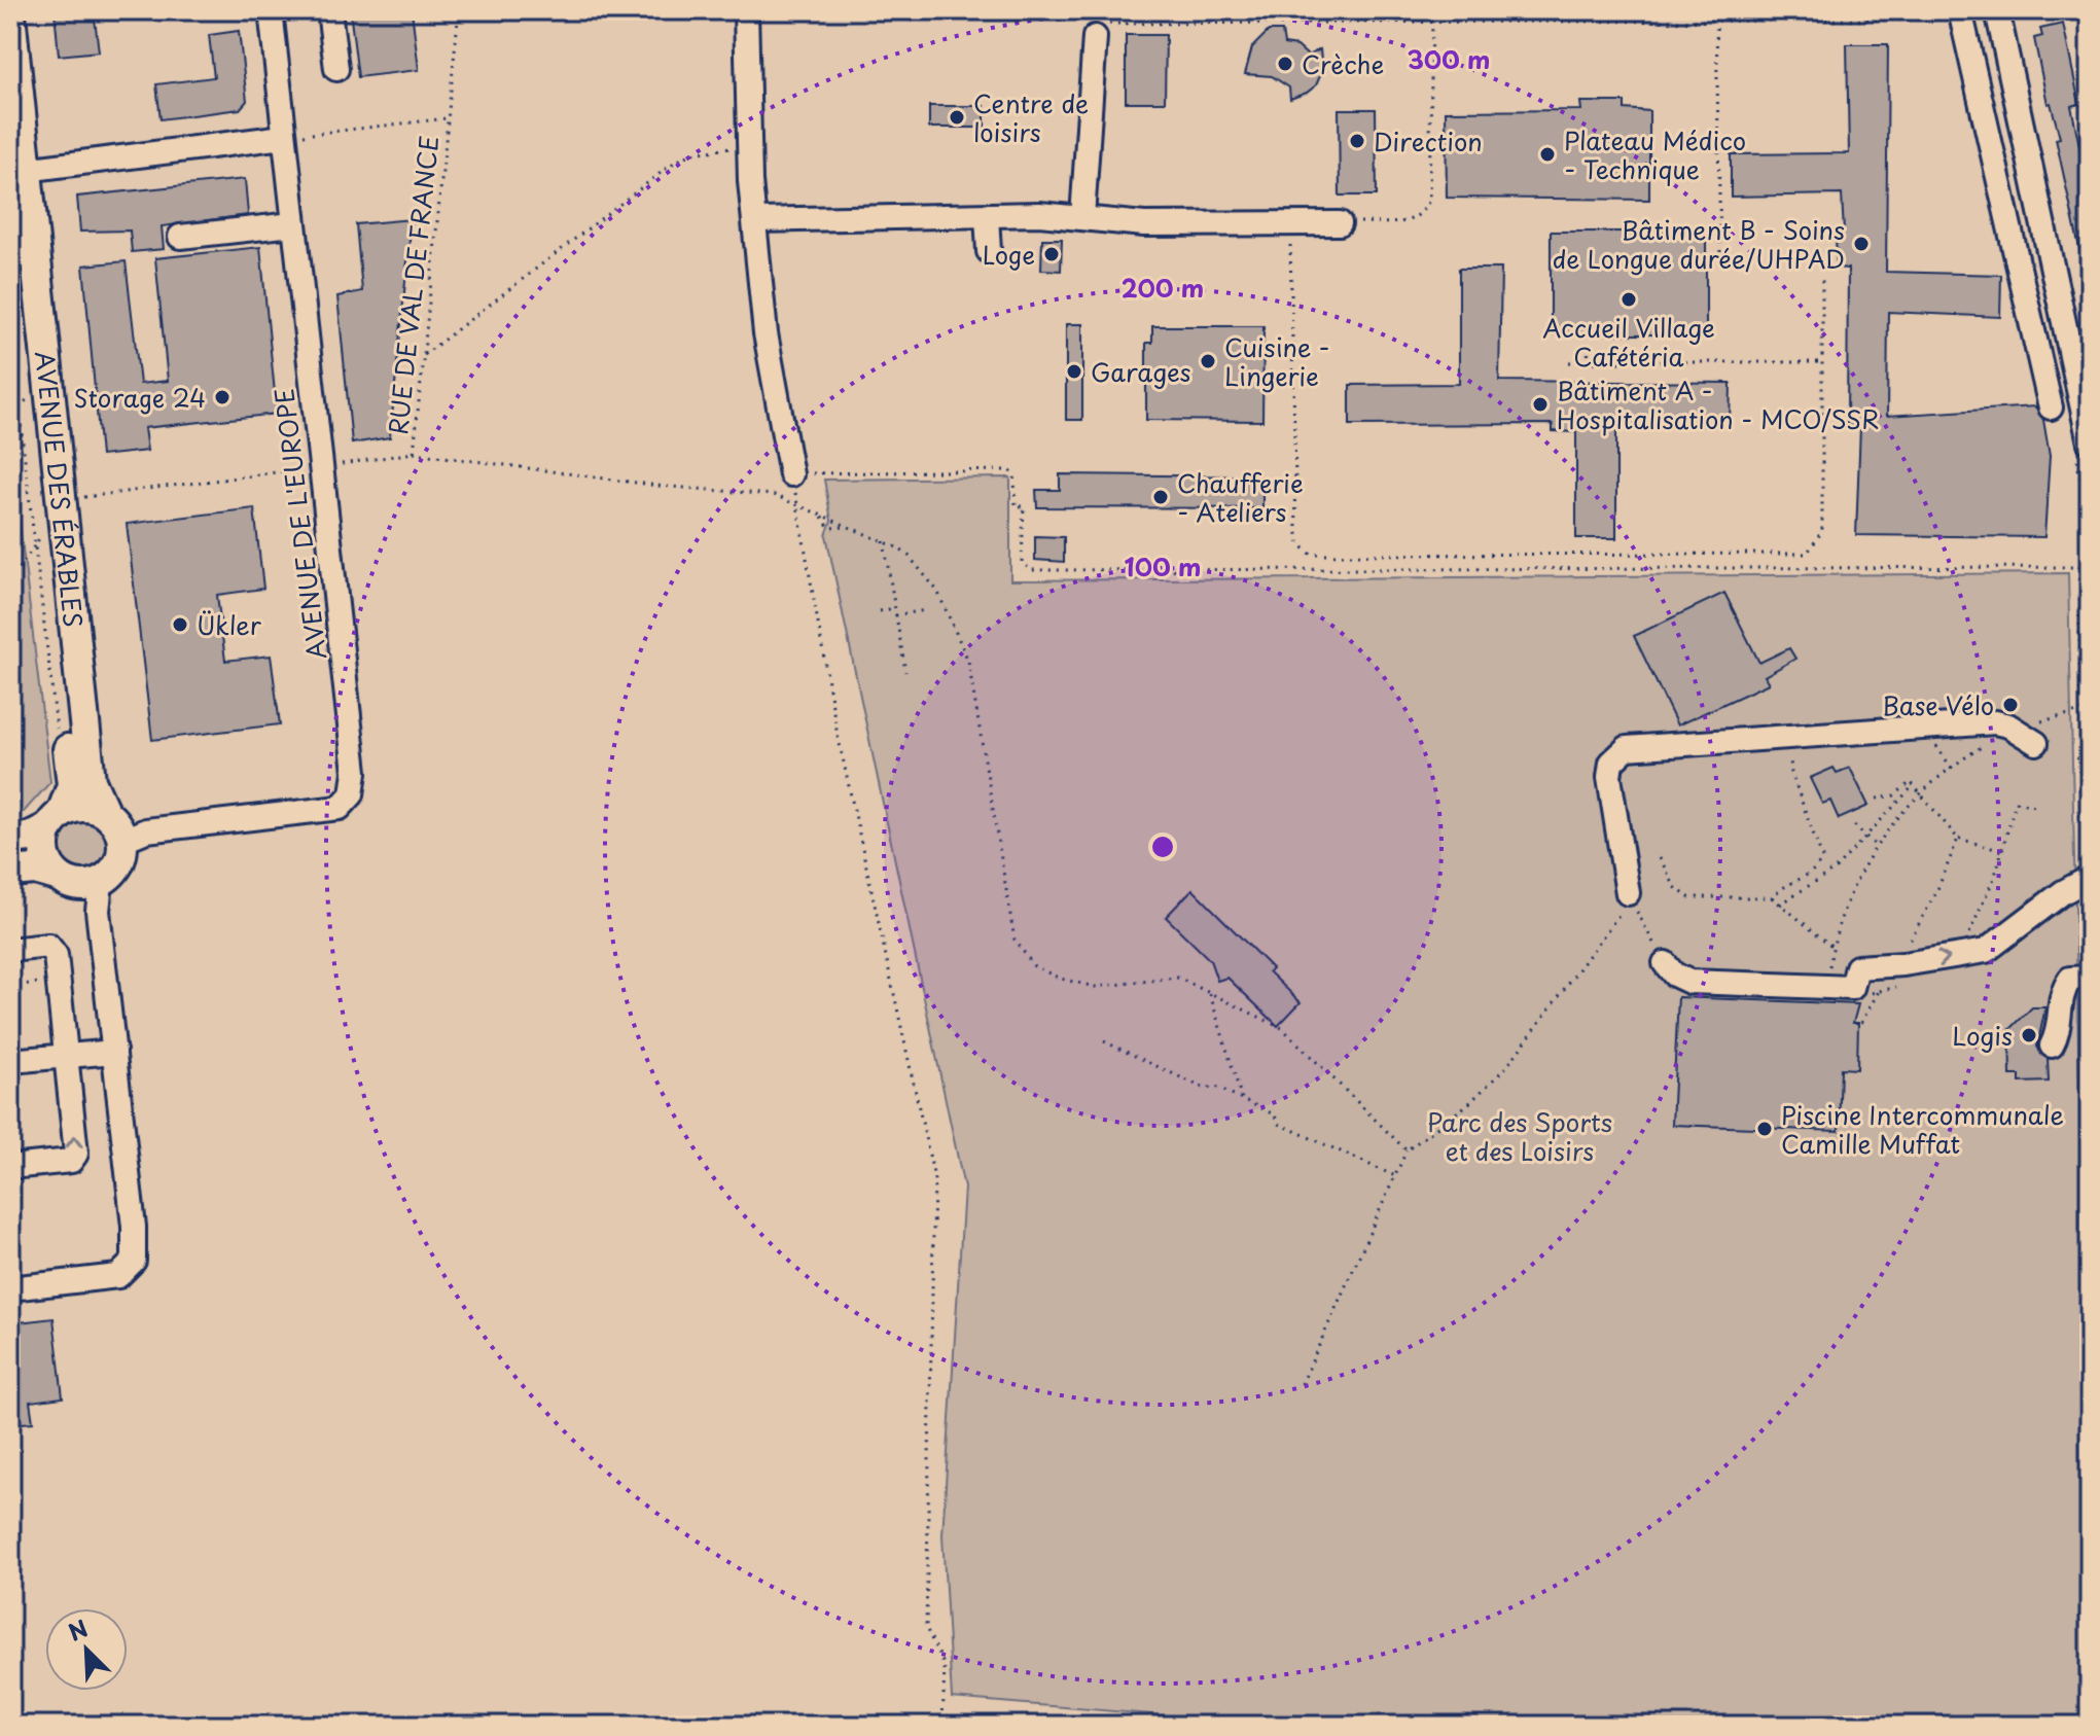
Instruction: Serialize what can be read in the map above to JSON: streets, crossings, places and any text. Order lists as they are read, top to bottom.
{
  "streets": {
    "main road": ["AVENUE DES ÉRABLES"],
    "street": ["AVENUE DE L'EUROPE"],
    "path": ["RUE DE VAL DE FRANCE"]
  },
  "crossings": [
    ["RUE DE VAL DE FRANCE", "AVENUE DES ÉRABLES"],
    ["RUE DE VAL DE FRANCE", "AVENUE DE L'EUROPE"],
    ["AVENUE DES ÉRABLES", "AVENUE DE L'EUROPE"]
  ],
  "parks": ["Parc des Sports et des Loisirs"],
  "places": [
    "Crèche",
    "Centre de loisirs",
    "Direction",
    "Plateau Médico - Technique",
    "Bâtiment B - Soins de Longue durée/UHPAD",
    "Loge",
    "Accueil Village Cafétéria",
    "Cuisine - Lingerie",
    "Garages",
    "Storage 24",
    "Bâtiment A - Hospitalisation - MCO/SSR",
    "Chaufferie - Ateliers",
    "Ükler",
    "Base Vélo",
    "Logis",
    "Piscine Intercommunale Camille Muffat"
  ],
  "north": "top left",
  "rings": ["300 m", "200 m", "100 m"]
}
